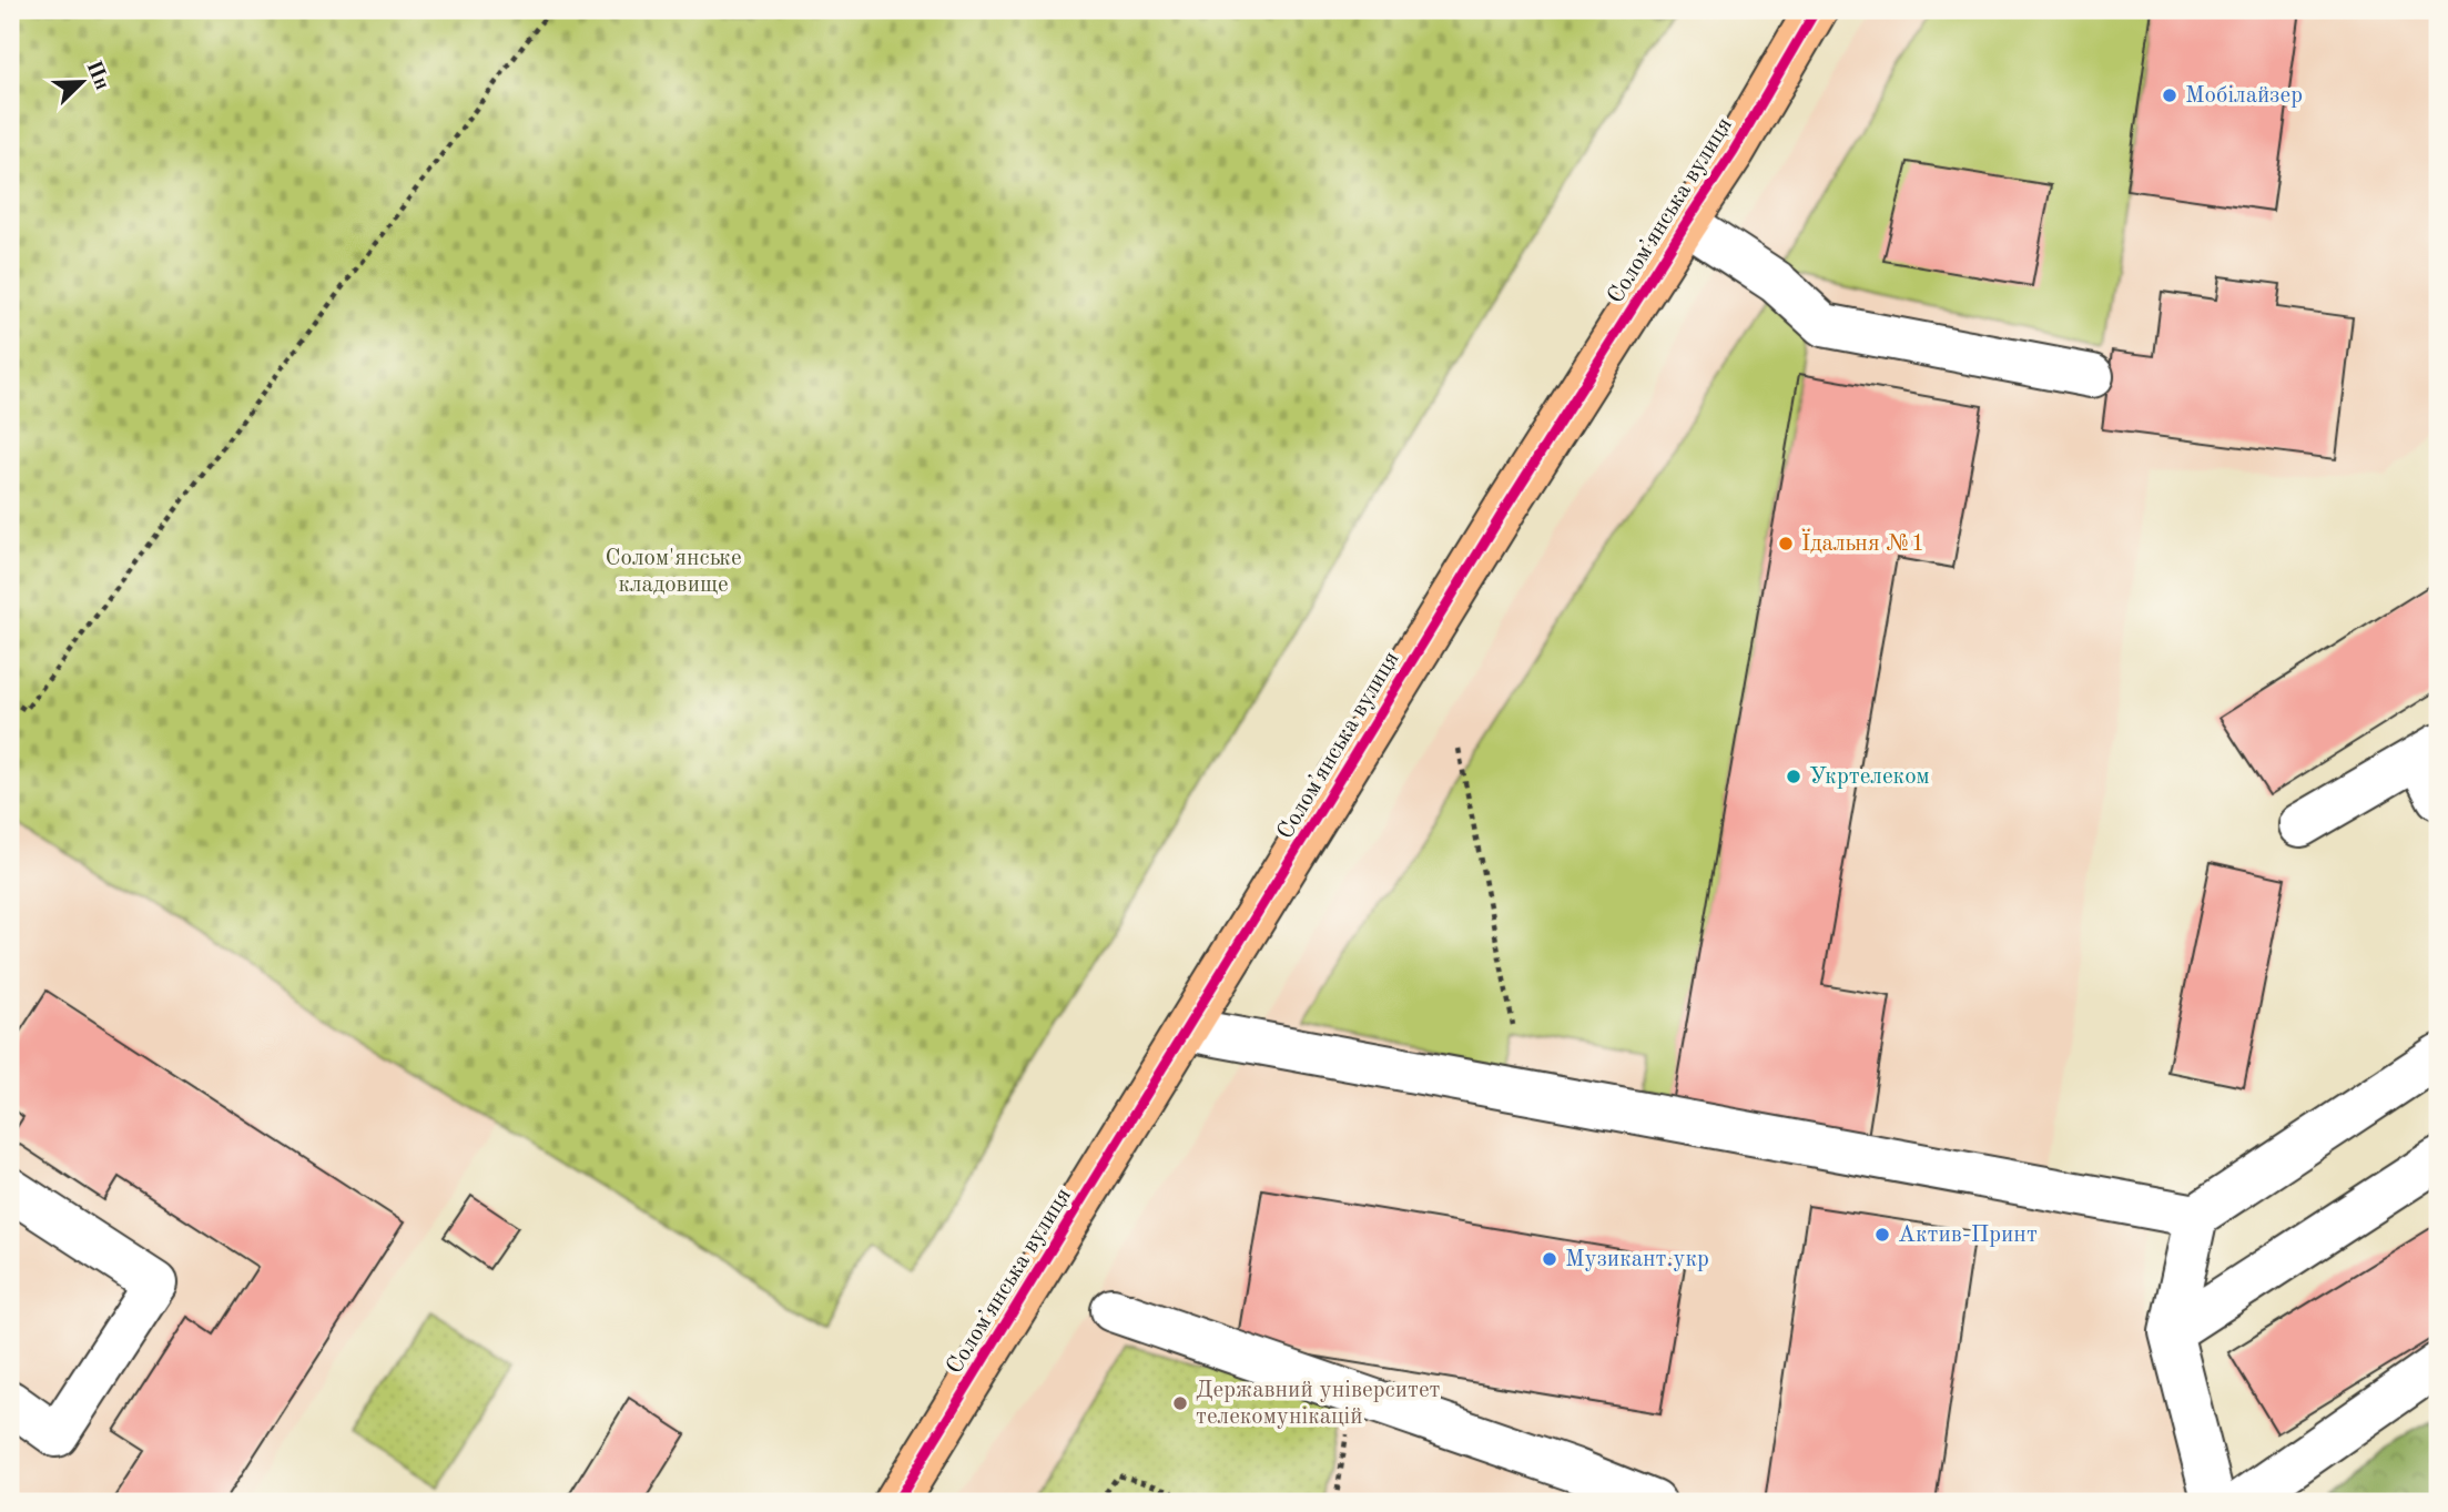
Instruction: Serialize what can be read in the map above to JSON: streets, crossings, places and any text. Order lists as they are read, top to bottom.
{
  "streets": {
    "main road": ["Соломʼянська вулиця"]
  },
  "parks": ["Солом'янське кладовище"],
  "places": [
    "Мобілайзер",
    "Їдальня №1",
    "Укртелеком",
    "Актив-Принт",
    "Музикант.укр",
    "Державний університет телекомунікацій"
  ],
  "north": "top right"
}
